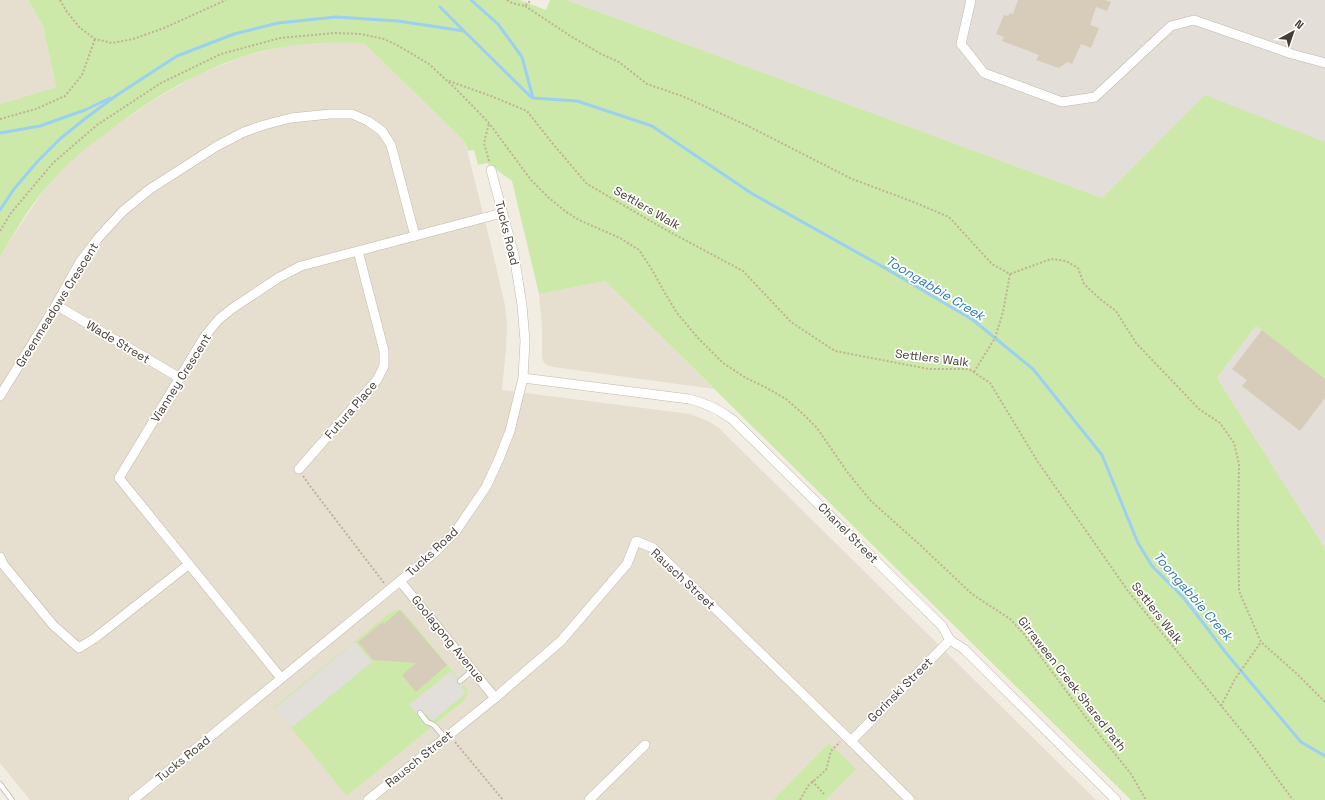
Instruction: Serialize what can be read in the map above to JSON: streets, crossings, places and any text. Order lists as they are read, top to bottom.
{
  "streets": {
    "street": [
      "Tucks Road",
      "Greenmeadows Crescent",
      "Wade Street",
      "Vianney Crescent",
      "Futura Place",
      "Chanel Street",
      "Rausch Street",
      "Goolagong Avenue",
      "Gorinski Street"
    ],
    "path": ["Settlers Walk", "Girraween Creek Shared Path"]
  },
  "crossings": [
    ["Settlers Walk", "Girraween Creek Shared Path"],
    ["Tucks Road", "Vianney Crescent"],
    ["Tucks Road", "Chanel Street"],
    ["Tucks Road", "Goolagong Avenue"],
    ["Greenmeadows Crescent", "Wade Street"],
    ["Greenmeadows Crescent", "Vianney Crescent"],
    ["Wade Street", "Vianney Crescent"],
    ["Vianney Crescent", "Futura Place"],
    ["Chanel Street", "Gorinski Street"],
    ["Rausch Street", "Goolagong Avenue"],
    ["Rausch Street", "Gorinski Street"]
  ],
  "water": ["Toongabbie Creek"],
  "north": "top right"
}
